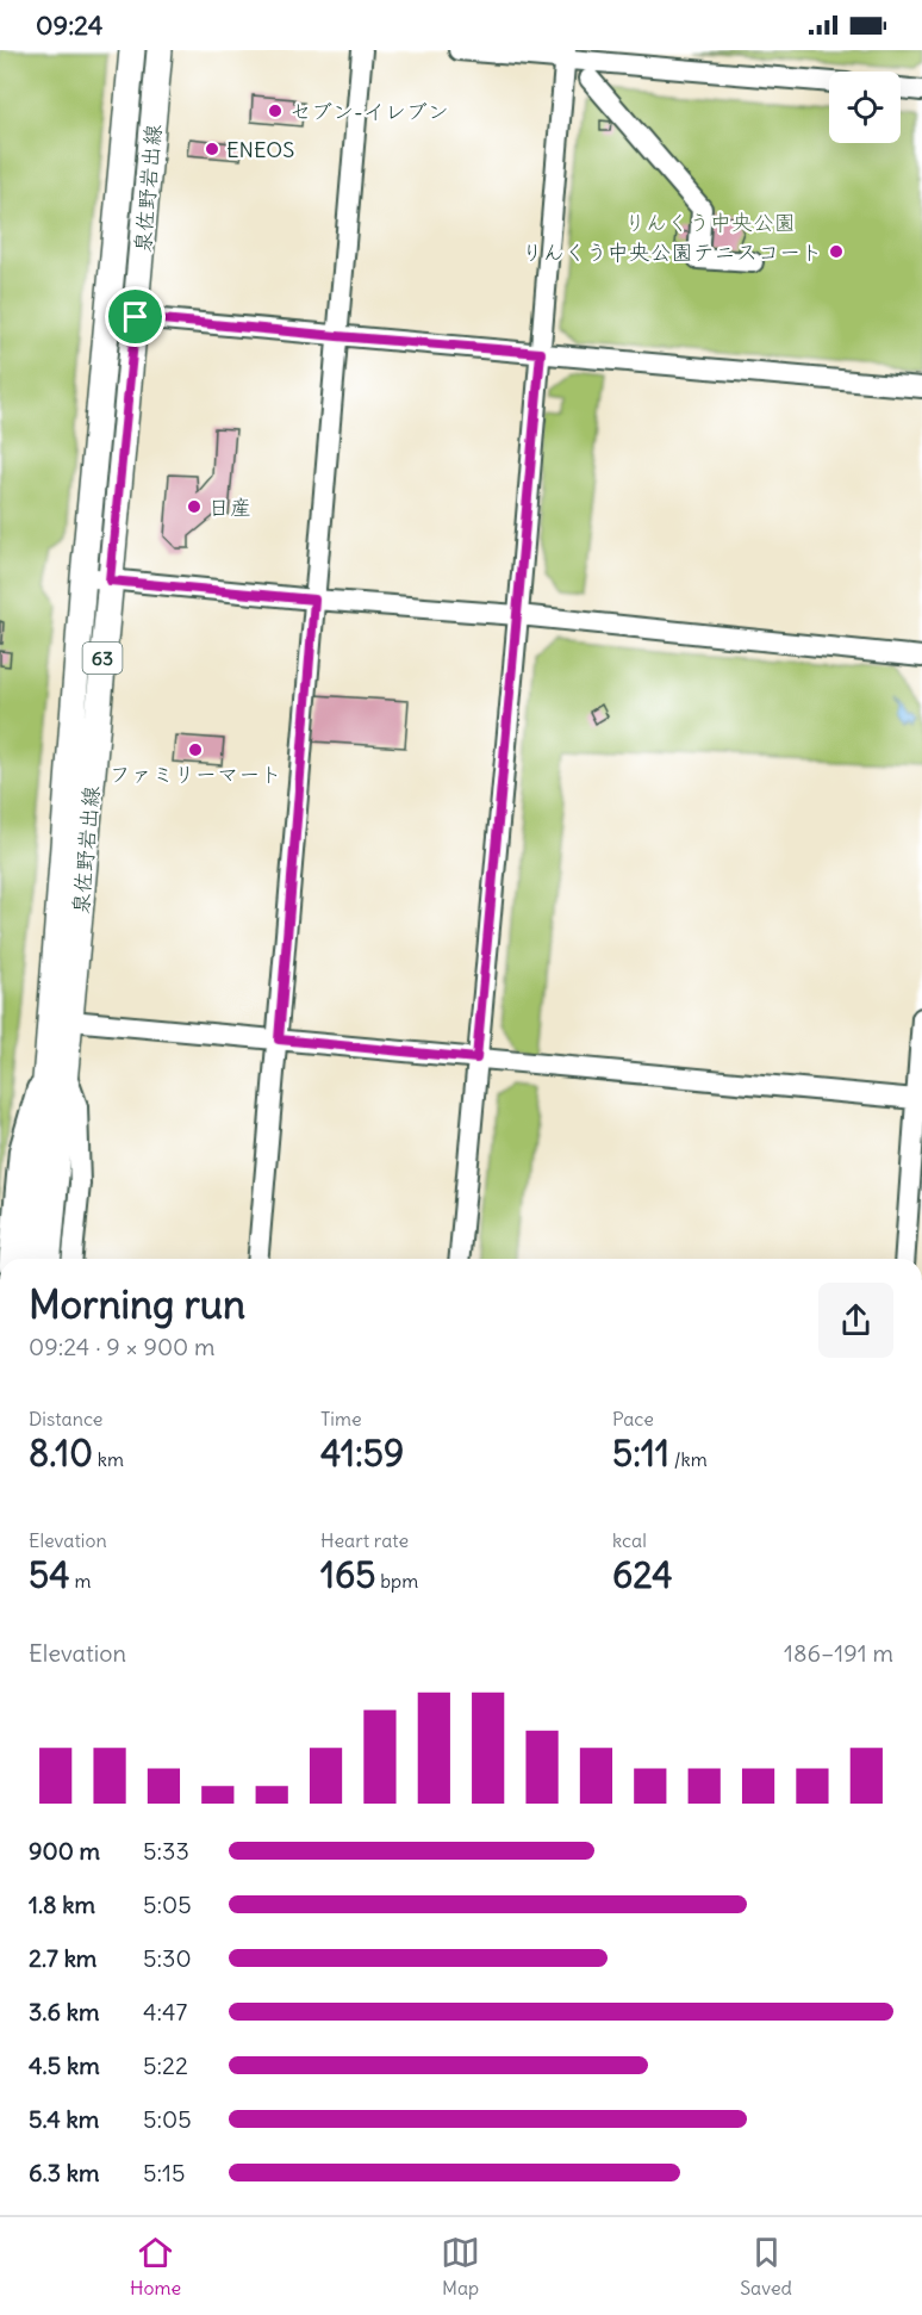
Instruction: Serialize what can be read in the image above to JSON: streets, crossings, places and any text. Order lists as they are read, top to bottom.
{
  "streets": {
    "main road": ["泉佐野岩出線", "63"]
  },
  "parks": ["りんくう中央公園"],
  "places": [
    "セブン-イレブン",
    "ENEOS",
    "りんくう中央公園テニスコート",
    "日産",
    "ファミリーマート"
  ],
  "page": {
    "status": "09:24",
    "heading": ["Morning run", "09:24 · 9 × 900 m"],
    "stats": [
      ["Distance", "8.10 km"],
      ["Time", "41:59"],
      ["Pace", "5:11 /km"],
      ["Elevation", "54 m"],
      ["Heart rate", "165 bpm"],
      ["kcal", "624"]
    ],
    "chart": ["Elevation", "186–191 m"],
    "list": [
      {
        "name": "900 m",
        "note": "5:33"
      },
      {
        "name": "1.8 km",
        "note": "5:05"
      },
      {
        "name": "2.7 km",
        "note": "5:30"
      },
      {
        "name": "3.6 km",
        "note": "4:47"
      },
      {
        "name": "4.5 km",
        "note": "5:22"
      },
      {
        "name": "5.4 km",
        "note": "5:05"
      },
      {
        "name": "6.3 km",
        "note": "5:15"
      }
    ],
    "tabs": ["Home", "Map", "Saved"]
  }
}
